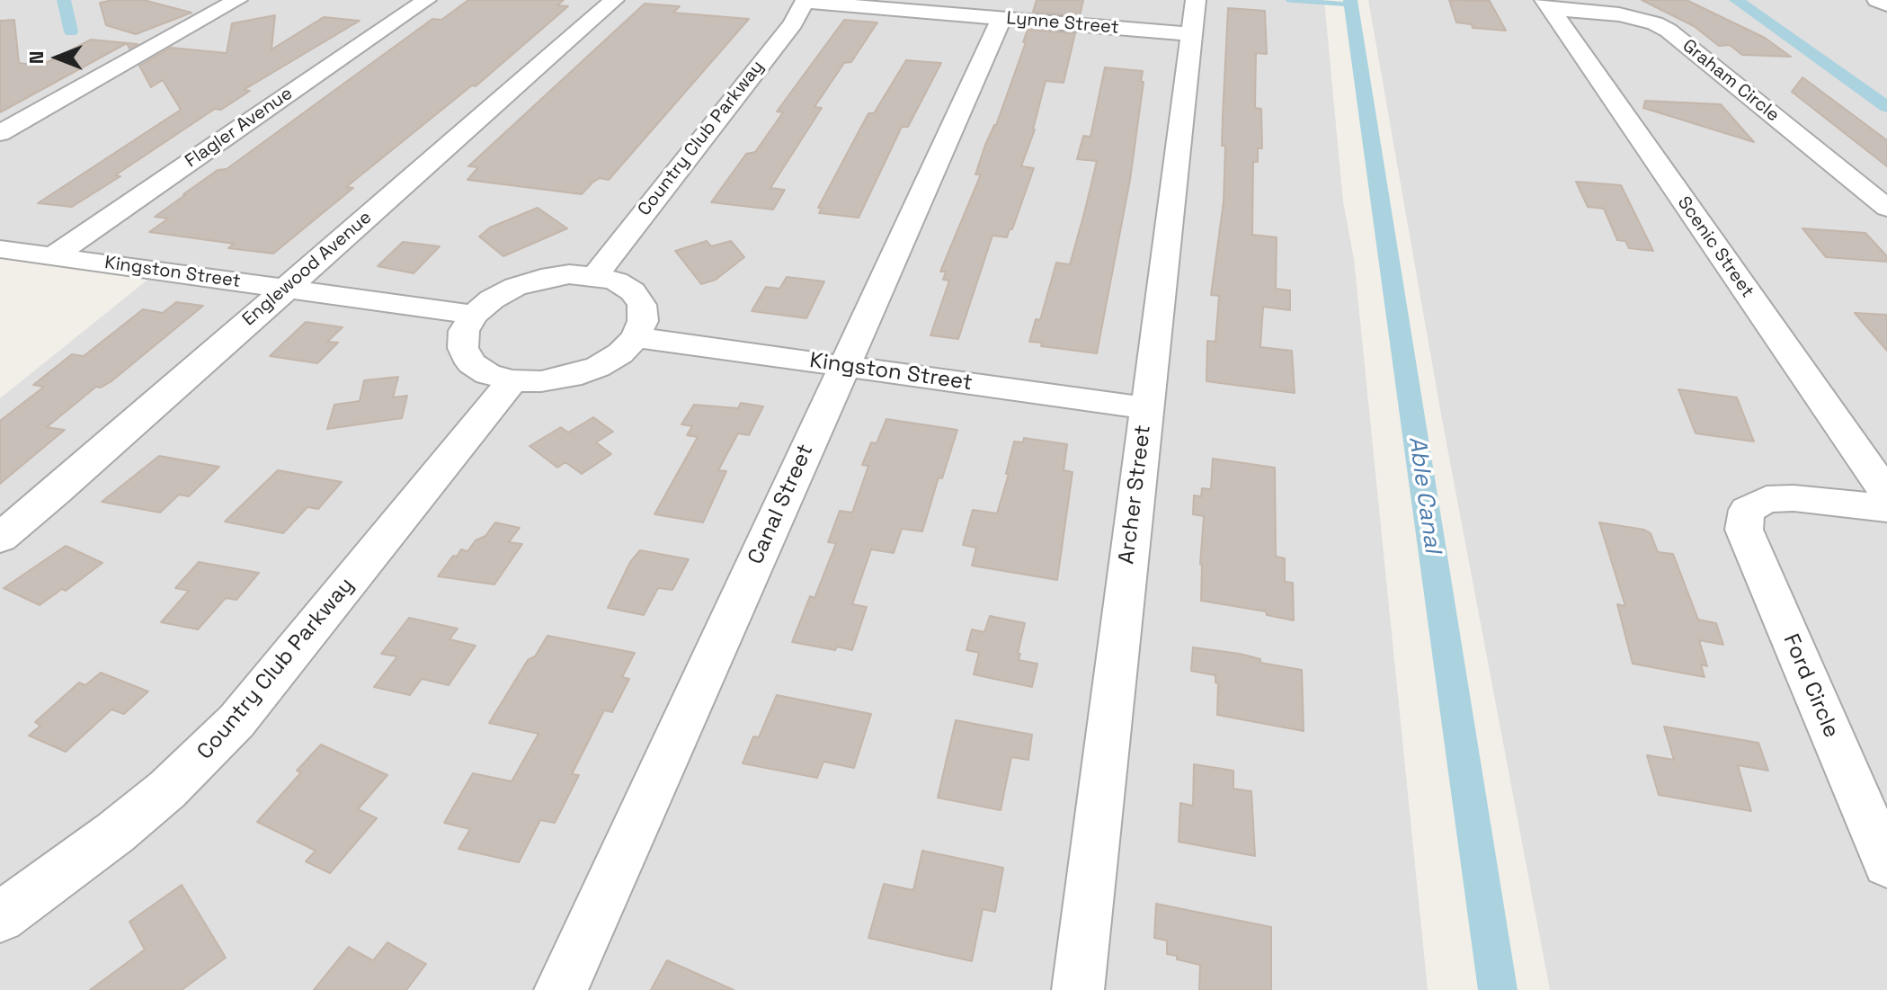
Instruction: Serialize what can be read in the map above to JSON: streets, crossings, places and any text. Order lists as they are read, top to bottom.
{
  "streets": {
    "street": [
      "Lynne Street",
      "Graham Circle",
      "Flagler Avenue",
      "Country Club Parkway",
      "Scenic Street",
      "Englewood Avenue",
      "Kingston Street",
      "Archer Street",
      "Canal Street",
      "Ford Circle"
    ]
  },
  "crossings": [
    ["Lynne Street", "Country Club Parkway"],
    ["Lynne Street", "Archer Street"],
    ["Lynne Street", "Canal Street"],
    ["Graham Circle", "Scenic Street"],
    ["Flagler Avenue", "Kingston Street"],
    ["Country Club Parkway", "Kingston Street"],
    ["Englewood Avenue", "Kingston Street"],
    ["Kingston Street", "Archer Street"],
    ["Kingston Street", "Canal Street"]
  ],
  "water": ["Able Canal"],
  "north": "left"
}
